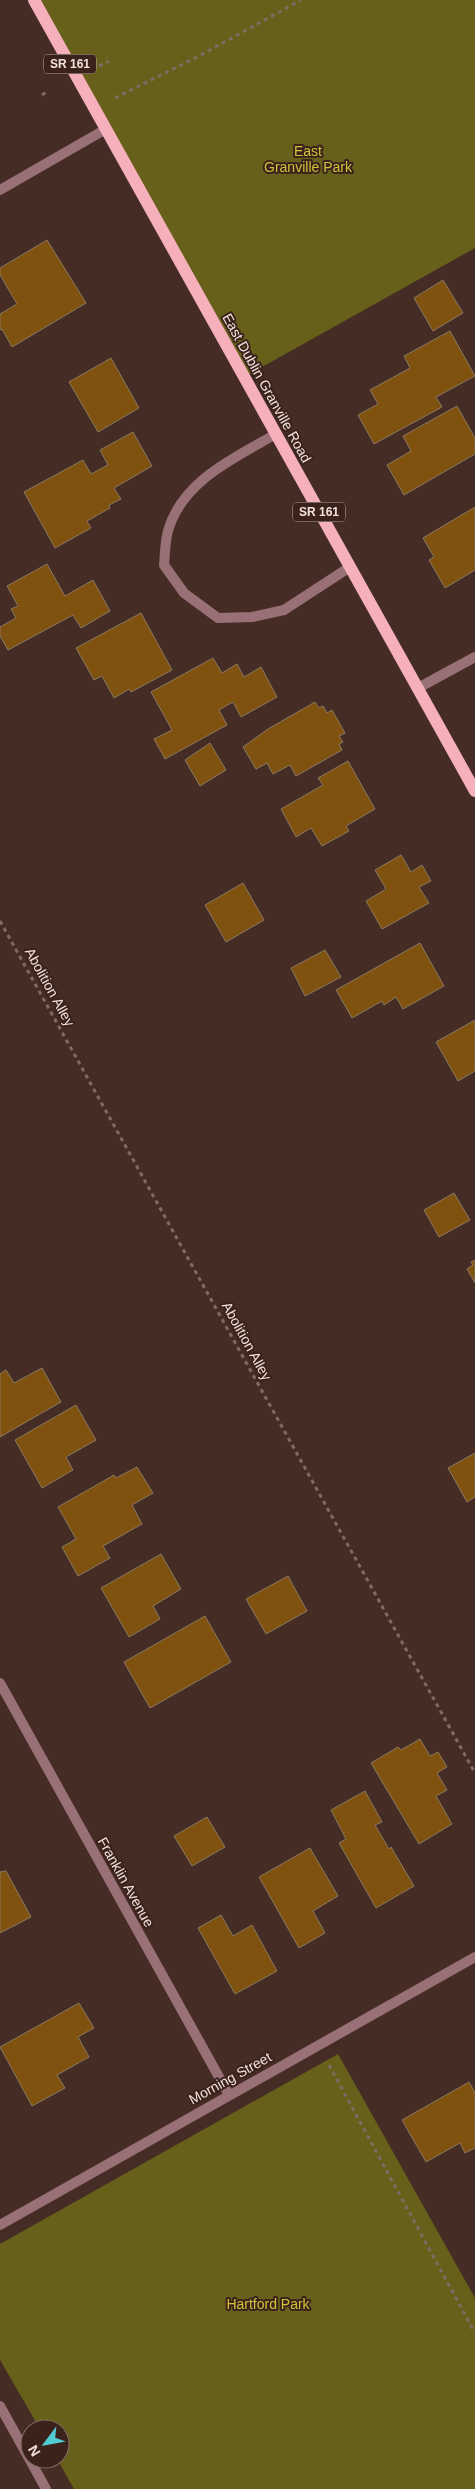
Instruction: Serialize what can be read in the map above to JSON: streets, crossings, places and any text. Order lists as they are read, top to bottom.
{
  "streets": {
    "main road": ["SR 161", "East Dublin Granville Road"],
    "street": ["Franklin Avenue", "Morning Street"],
    "path": ["Abolition Alley"]
  },
  "crossings": [
    ["Franklin Avenue", "Morning Street"]
  ],
  "parks": ["East Granville Park", "Hartford Park"],
  "north": "bottom left"
}
